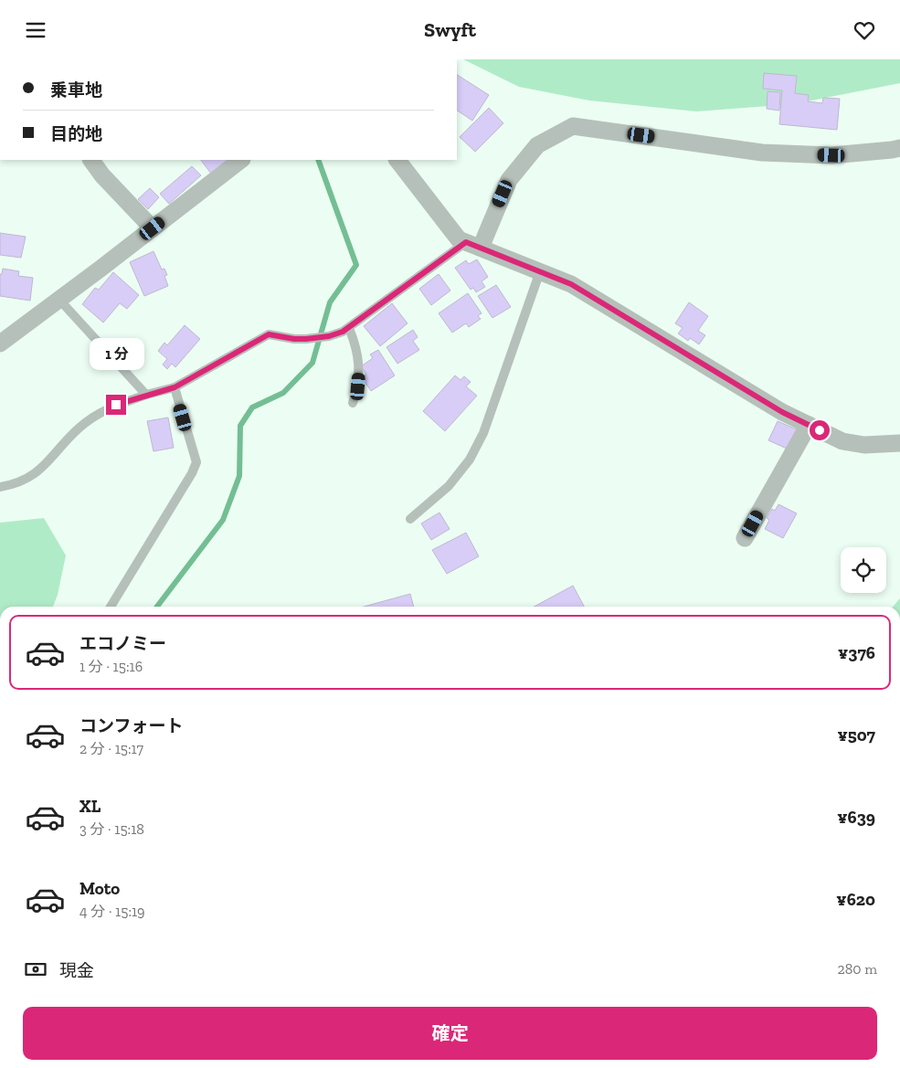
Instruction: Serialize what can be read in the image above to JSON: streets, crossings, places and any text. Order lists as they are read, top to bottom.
{
  "page": {
    "header": "Swyft",
    "banner": ["乗車地", "目的地"],
    "bubble": "1 分",
    "list": [
      {
        "name": "エコノミー",
        "note": "1 分 · 15:16",
        "value": "¥376"
      },
      {
        "name": "コンフォート",
        "note": "2 分 · 15:17",
        "value": "¥507"
      },
      {
        "name": "XL",
        "note": "3 分 · 15:18",
        "value": "¥639"
      },
      {
        "name": "Moto",
        "note": "4 分 · 15:19",
        "value": "¥620"
      }
    ],
    "pay": ["現金", "280 m"],
    "buttons": "確定"
  }
}
